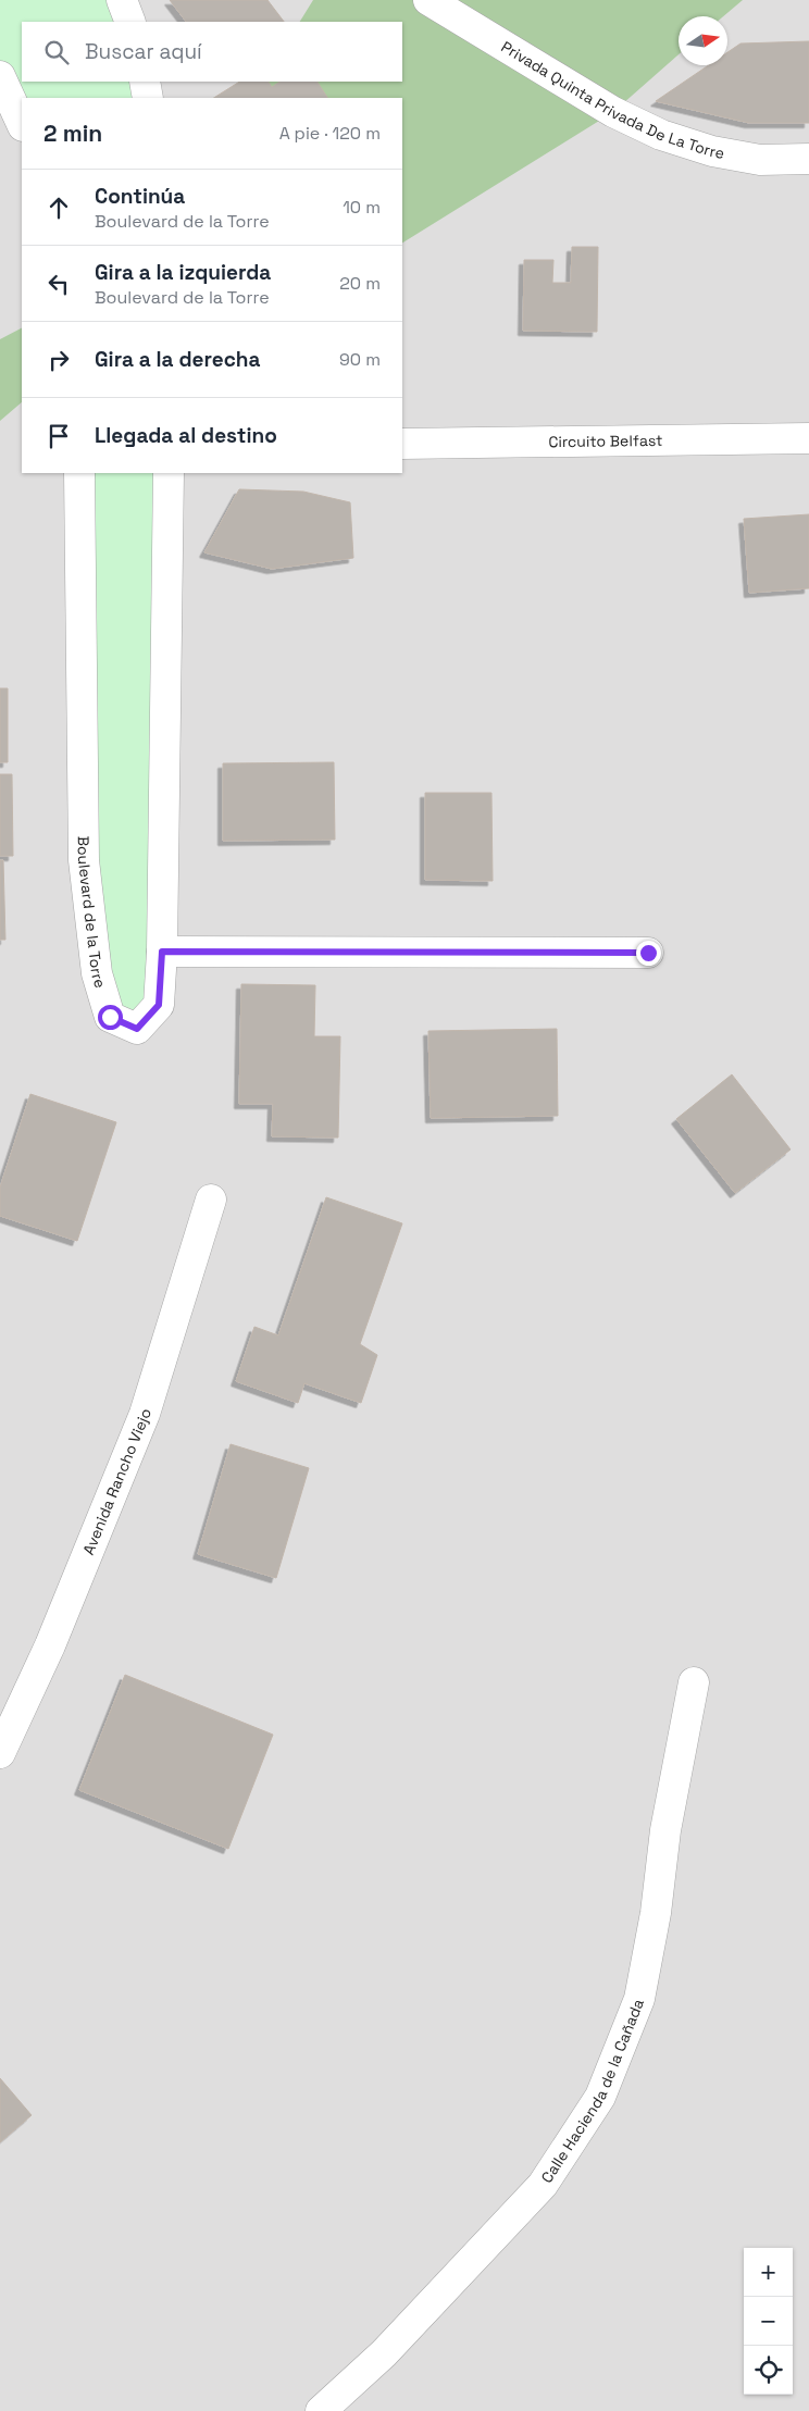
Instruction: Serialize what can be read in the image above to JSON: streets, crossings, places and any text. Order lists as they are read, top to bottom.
{
  "streets": {
    "street": [
      "Privada Quinta Privada De La Torre",
      "Circuito Belfast",
      "Boulevard de la Torre",
      "Avenida Rancho Viejo",
      "Calle Hacienda de la Cañada"
    ]
  },
  "north": "right",
  "page": {
    "search": "Buscar aquí",
    "heading": ["2 min", "A pie · 120 m"],
    "list": [
      ["Continúa", "Boulevard de la Torre", "10 m"],
      ["Gira a la izquierda", "Boulevard de la Torre", "20 m"],
      ["Gira a la derecha", "90 m"],
      "Llegada al destino"
    ],
    "map_buttons": ["+", "−"]
  }
}
